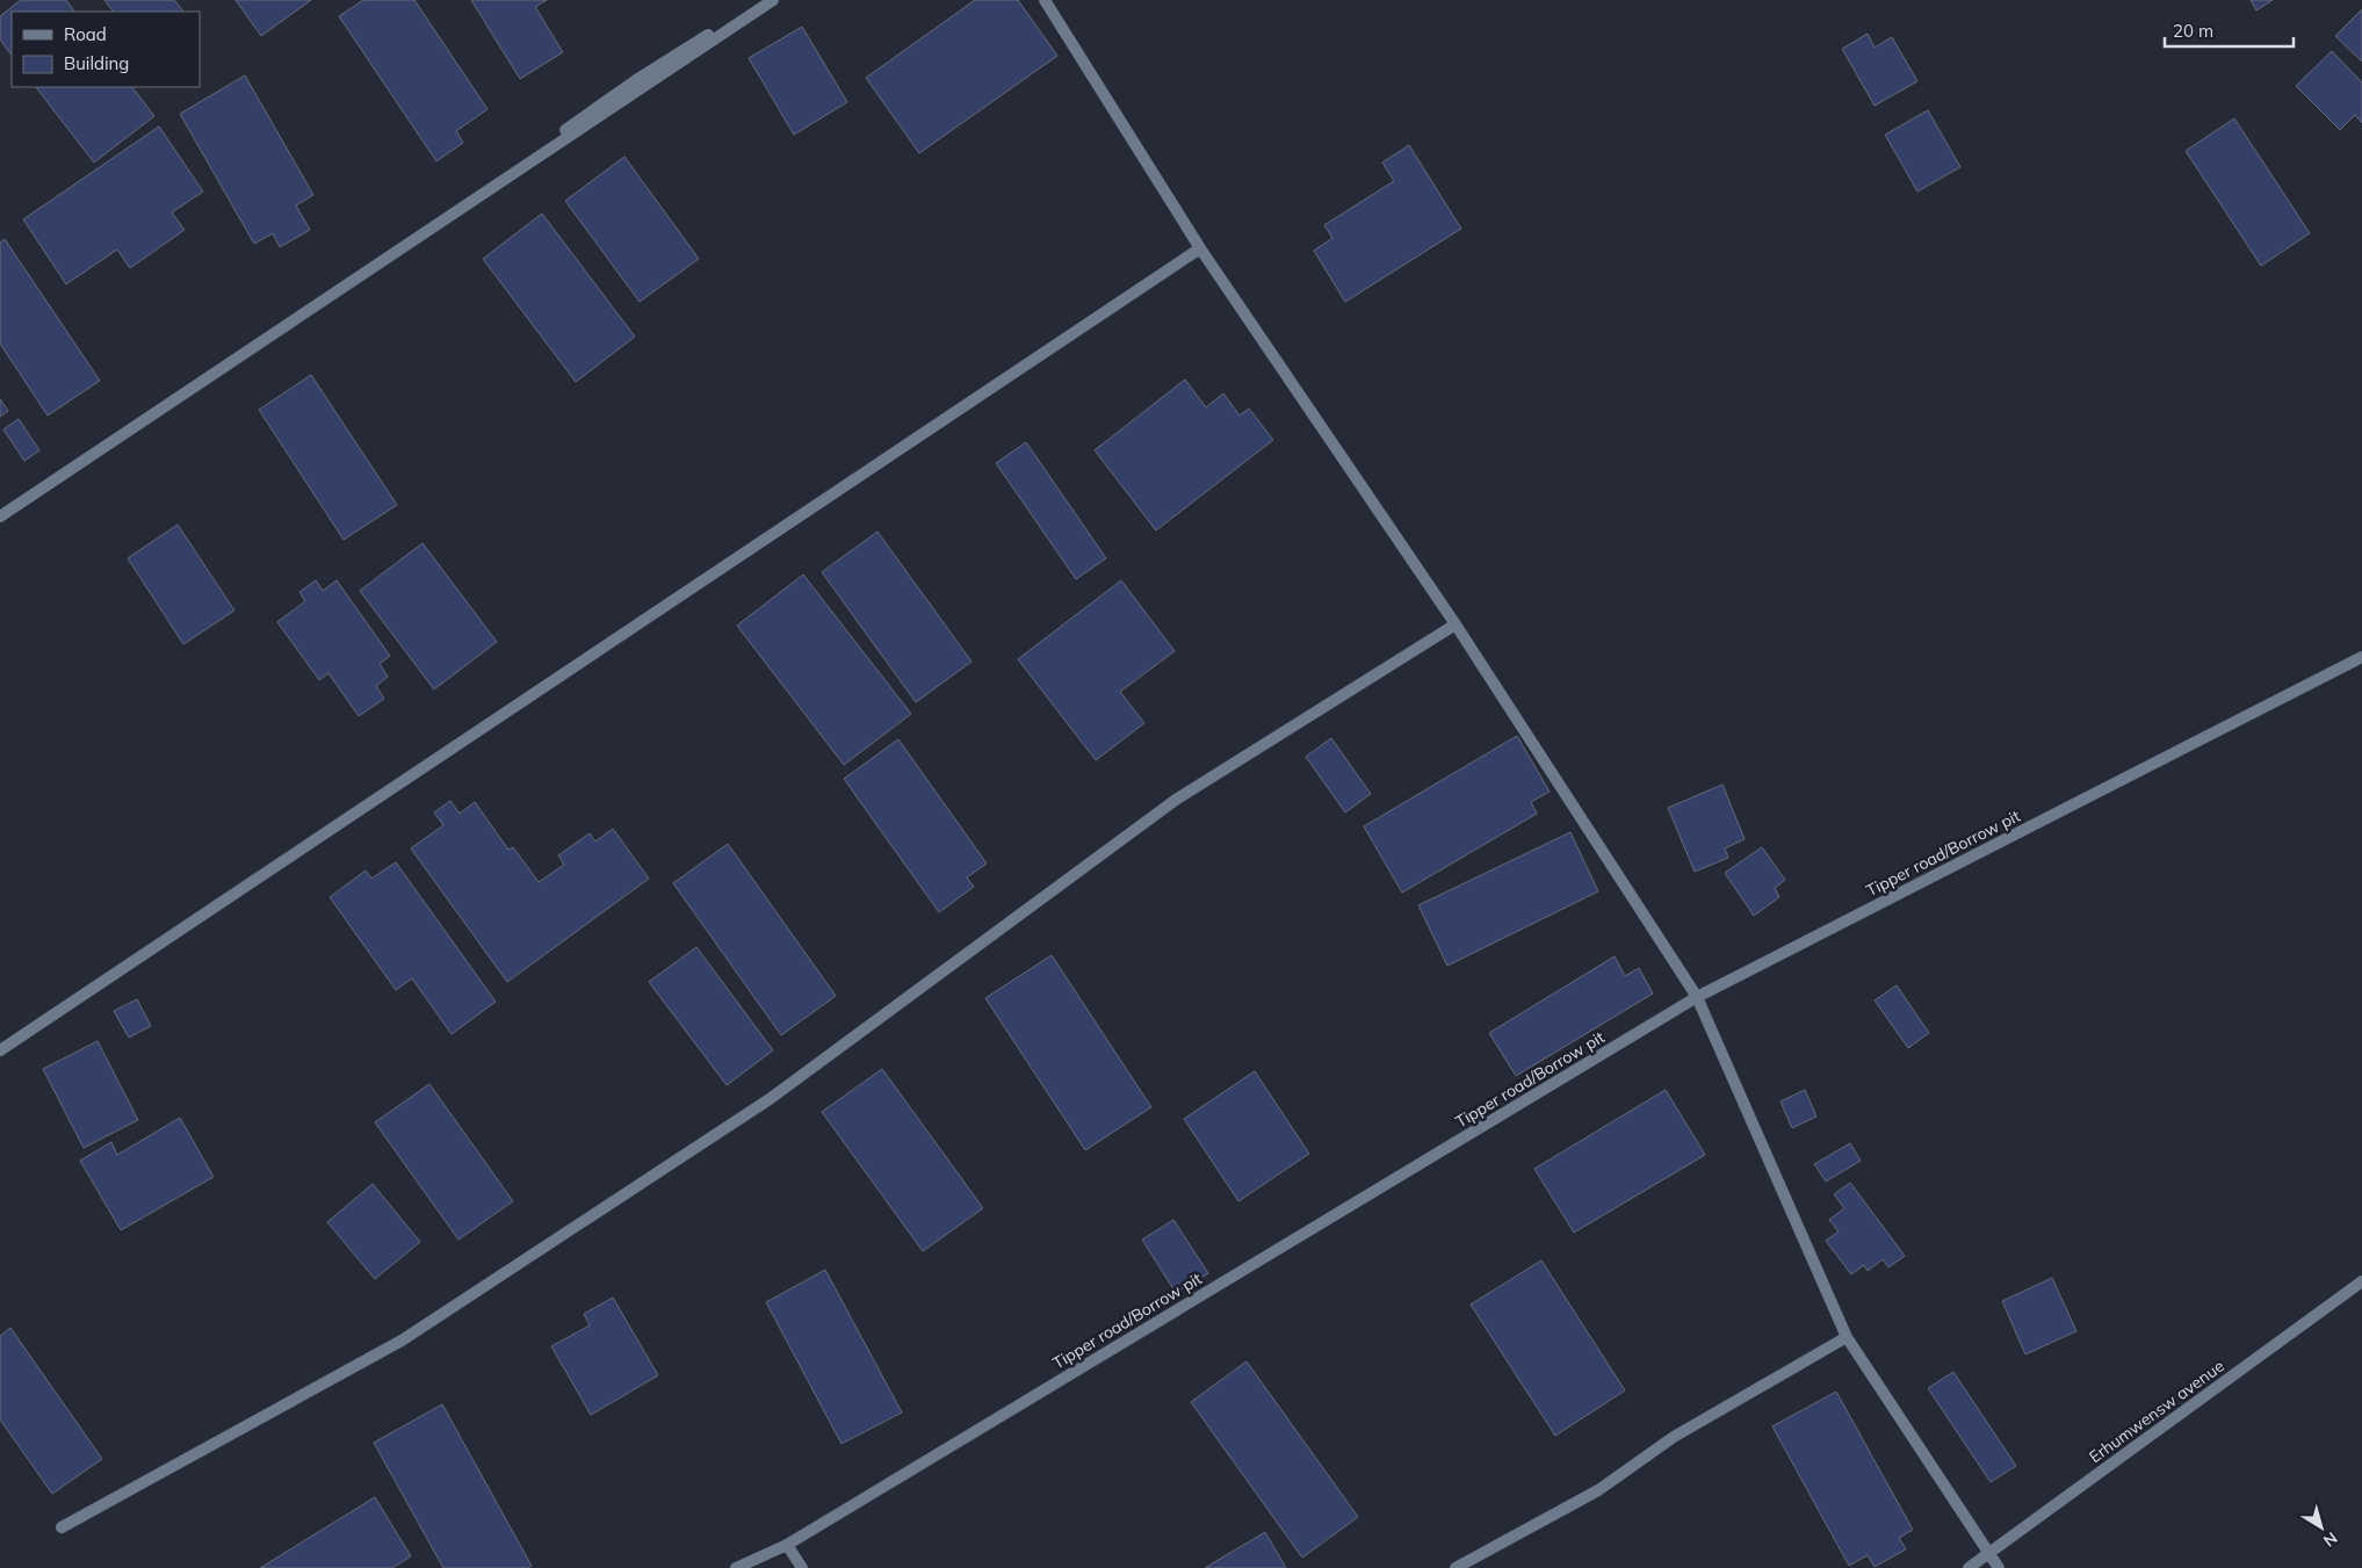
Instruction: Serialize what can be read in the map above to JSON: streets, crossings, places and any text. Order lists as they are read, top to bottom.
{
  "streets": {
    "street": ["Tipper road/Borrow pit", "Erhumwensw avenue"]
  },
  "legend": ["Road", "Building"],
  "scale_bar": "20 m",
  "north": "bottom right"
}
